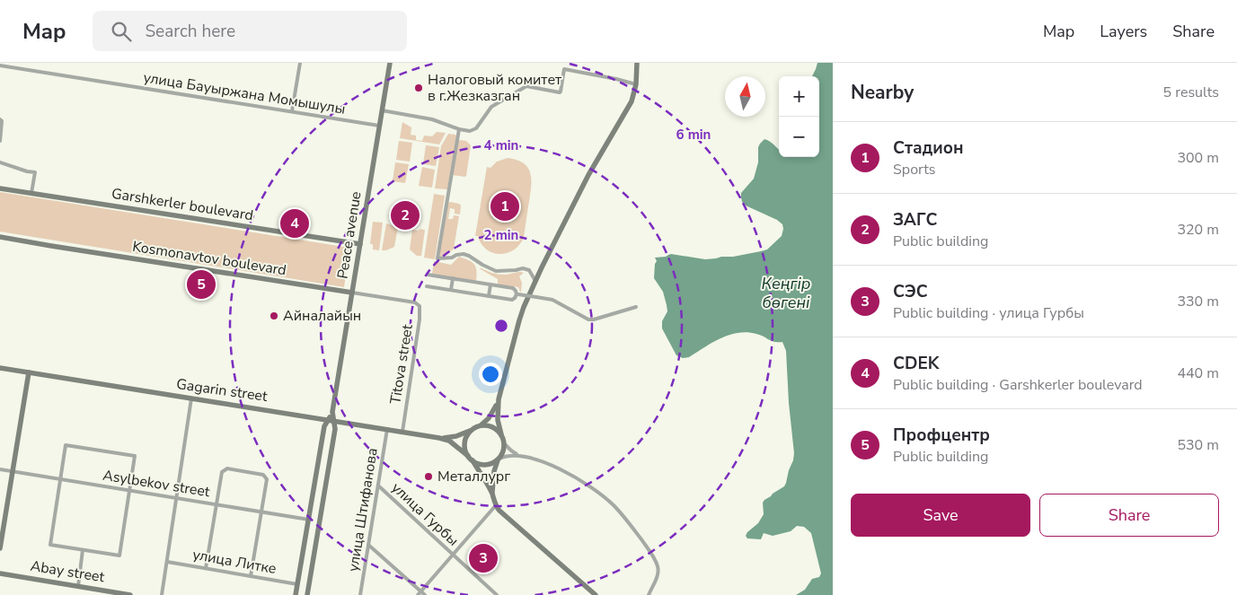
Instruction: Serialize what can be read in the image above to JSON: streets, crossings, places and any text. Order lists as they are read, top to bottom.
{
  "streets": {
    "street": [
      "улица Бауыржана Момышулы",
      "Garshkerler boulevard",
      "Peace avenue",
      "Kosmonavtov boulevard",
      "Titova street",
      "Gagarin street",
      "Asylbekov street",
      "улица Штифанова",
      "улица Гурбы",
      "улица Литке",
      "Abay street"
    ]
  },
  "crossings": [
    ["улица Бауыржана Момышулы", "Peace avenue"],
    ["Garshkerler boulevard", "Peace avenue"],
    ["Peace avenue", "Kosmonavtov boulevard"],
    ["Peace avenue", "Gagarin street"],
    ["Peace avenue", "Asylbekov street"],
    ["Peace avenue", "улица Литке"],
    ["Kosmonavtov boulevard", "Titova street"],
    ["Titova street", "Gagarin street"],
    ["Gagarin street", "улица Штифанова"],
    ["улица Штифанова", "улица Гурбы"]
  ],
  "water": ["Кеңгір бөгені"],
  "places": ["Налоговый комитет в г.Жезказган", "Айналайын", "Металлург"],
  "north": "top",
  "page": {
    "header": "Map",
    "search": "Search here",
    "nav": ["Map", "Layers", "Share"],
    "heading": ["Nearby", "5 results"],
    "map_buttons": ["+", "−"],
    "list": [
      {
        "mark": "1",
        "name": "Стадион",
        "note": "Sports",
        "value": "300 m"
      },
      {
        "mark": "2",
        "name": "ЗАГС",
        "note": "Public building",
        "value": "320 m"
      },
      {
        "mark": "3",
        "name": "СЭС",
        "note": "Public building · улица Гурбы",
        "value": "330 m"
      },
      {
        "mark": "4",
        "name": "CDEK",
        "note": "Public building · Garshkerler boulevard",
        "value": "440 m"
      },
      {
        "mark": "5",
        "name": "Профцентр",
        "note": "Public building",
        "value": "530 m"
      }
    ],
    "pins": [
      "1",
      "2",
      "4",
      "5",
      "3"
    ],
    "buttons": ["Save", "Share"]
  },
  "rings": ["6 min", "4 min", "2 min"]
}
